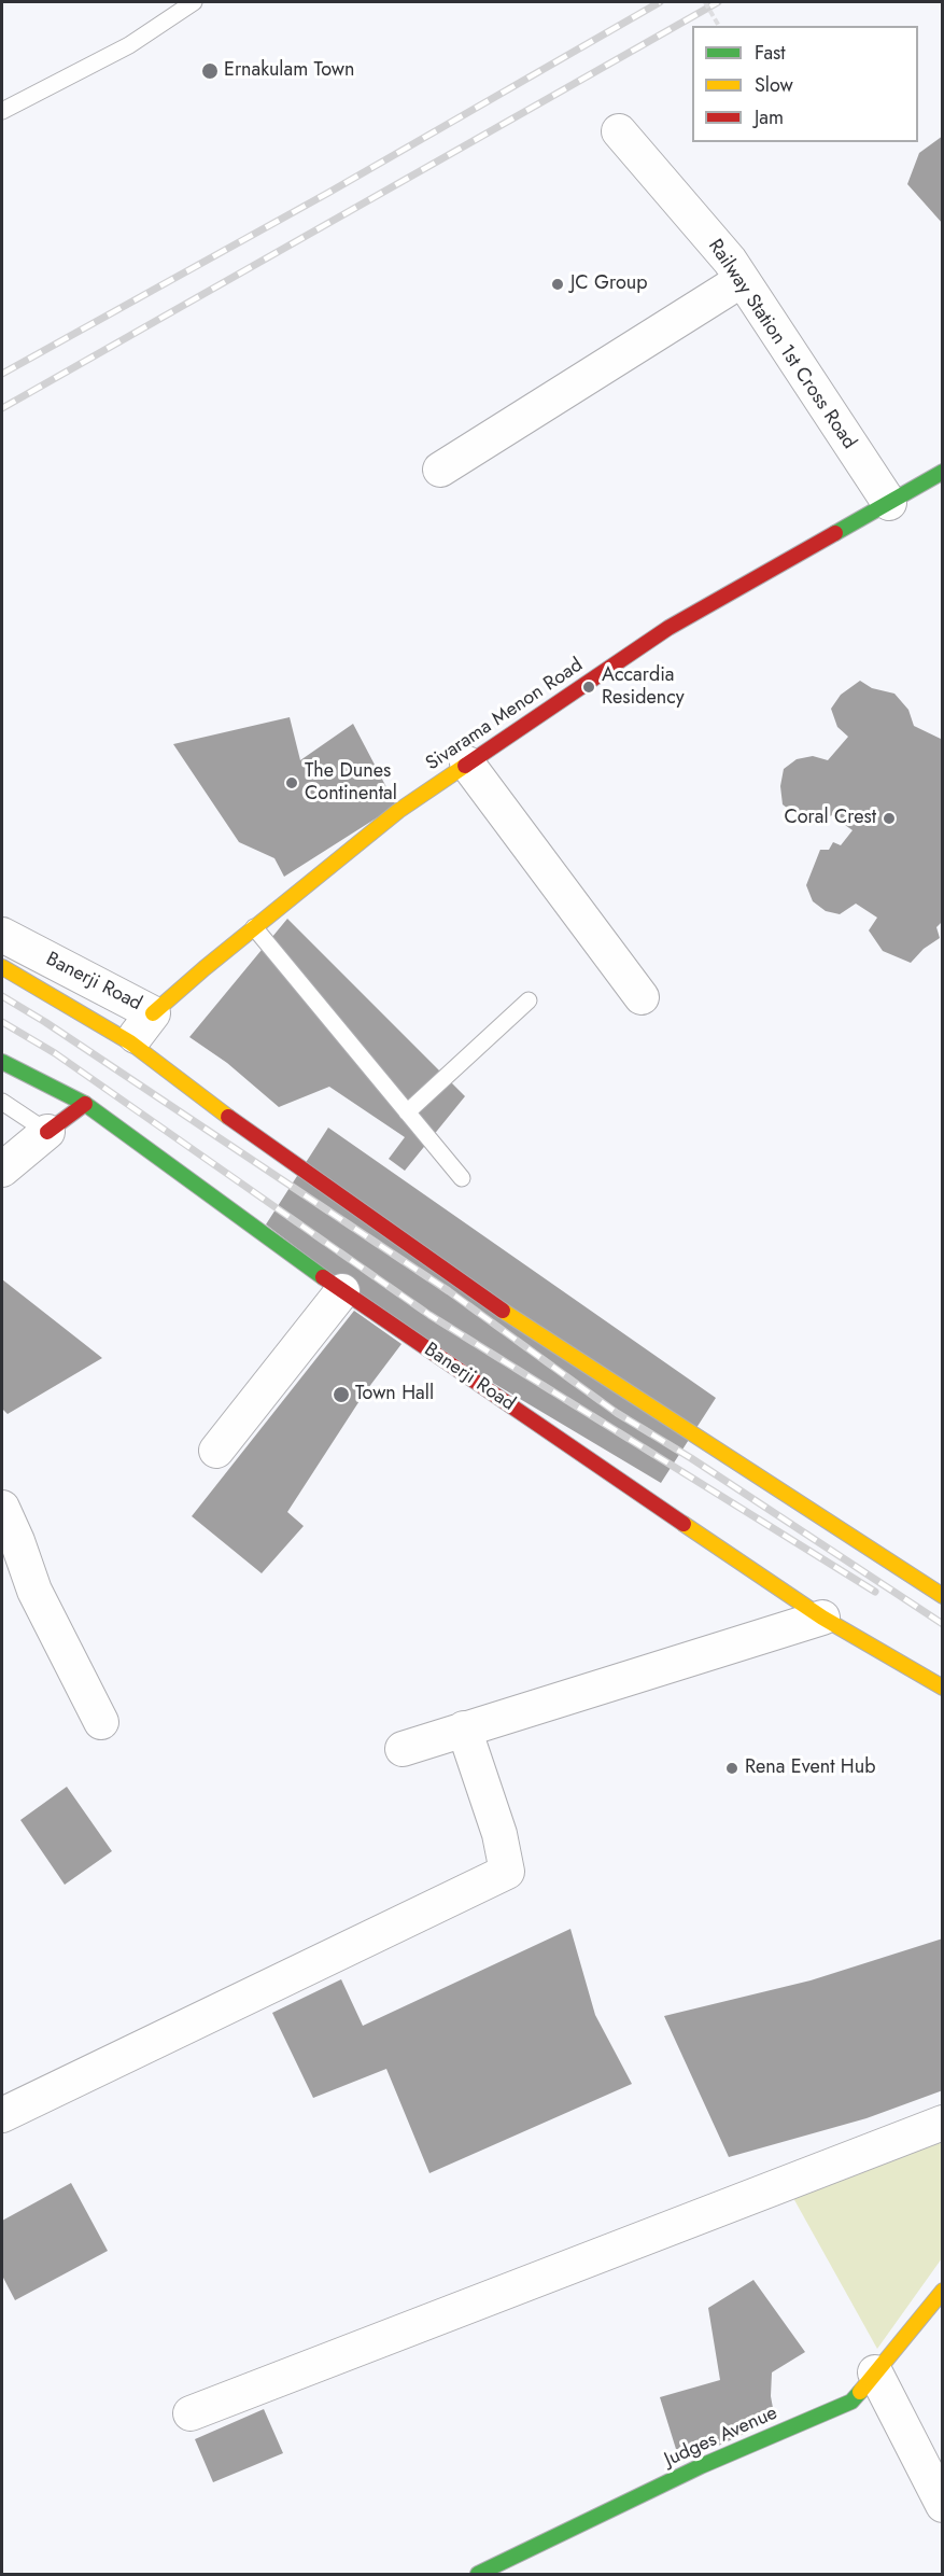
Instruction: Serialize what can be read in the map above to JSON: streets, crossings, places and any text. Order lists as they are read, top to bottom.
{
  "streets": {
    "main road": ["Sivarama Menon Road", "Banerji Road", "Judges Avenue"],
    "street": ["Railway Station 1st Cross Road"]
  },
  "crossings": [
    ["Railway Station 1st Cross Road", "Sivarama Menon Road"],
    ["Sivarama Menon Road", "Banerji Road"]
  ],
  "places": [
    "Ernakulam Town",
    "JC Group",
    "Accardia Residency",
    "The Dunes Continental",
    "Coral Crest",
    "Town Hall",
    "Rena Event Hub"
  ],
  "legend": ["Fast", "Slow", "Jam"]
}
